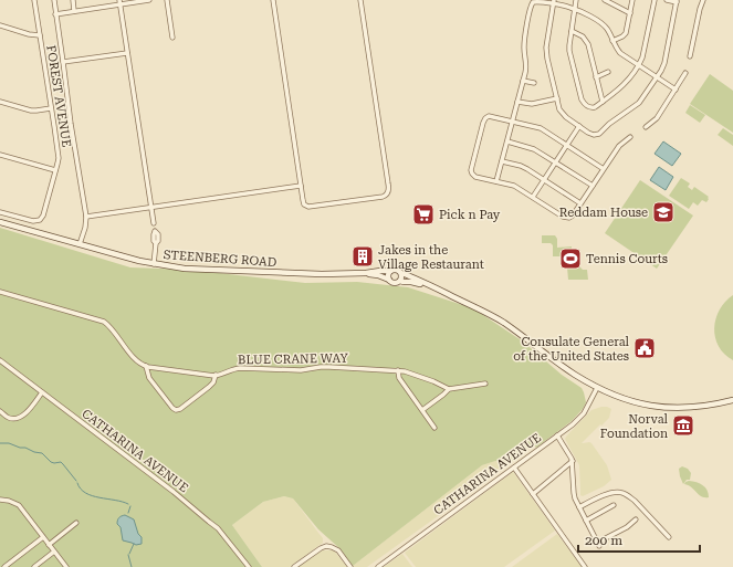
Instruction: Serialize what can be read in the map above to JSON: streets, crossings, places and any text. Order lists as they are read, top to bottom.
{
  "streets": {
    "main road": ["STEENBERG ROAD"],
    "street": ["FOREST AVENUE", "BLUE CRANE WAY", "CATHARINA AVENUE"]
  },
  "places": {
    "school or university": ["Reddam House"],
    "supermarket": ["Pick n Pay"],
    "building": ["Jakes in the Village Restaurant"],
    "sports": ["Tennis Courts"],
    "public building": ["Consulate General of the United States"],
    "museum": ["Norval Foundation"]
  },
  "scale_bar": "200 m"
}
